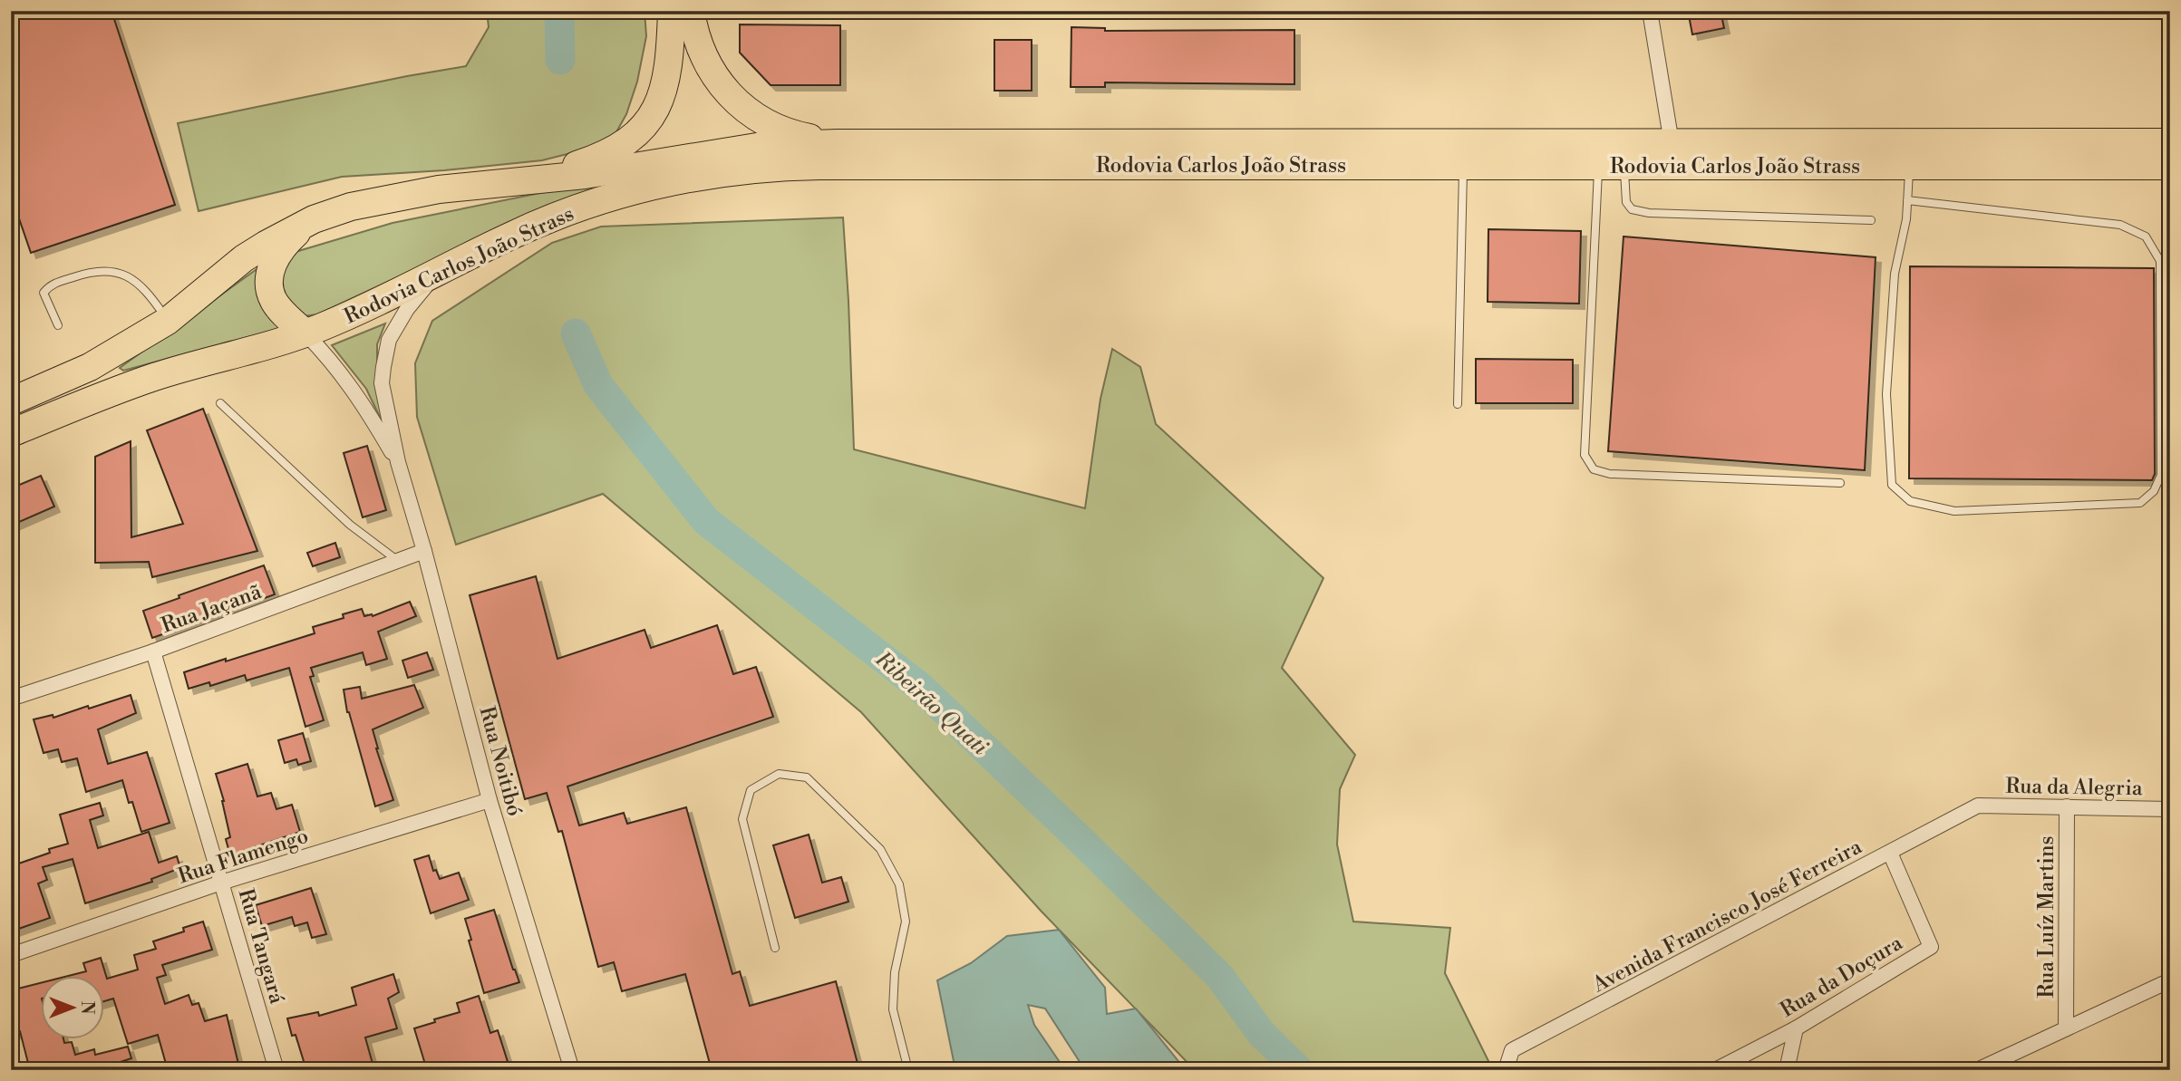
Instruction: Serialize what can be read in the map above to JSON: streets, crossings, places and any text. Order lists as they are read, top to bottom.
{
  "streets": {
    "highway": ["Rodovia Carlos João Strass"],
    "street": [
      "Rua Jaçanã",
      "Rua Noitibó",
      "Rua da Alegria",
      "Rua Flamengo",
      "Avenida Francisco José Ferreira",
      "Rua Luíz Martins",
      "Rua Tangará",
      "Rua da Doçura"
    ]
  },
  "crossings": [
    ["Rodovia Carlos João Strass", "Rua Noitibó"],
    ["Rua Jaçanã", "Rua Noitibó"],
    ["Rua Jaçanã", "Rua Tangará"],
    ["Rua Noitibó", "Rua Flamengo"],
    ["Rua da Alegria", "Avenida Francisco José Ferreira"],
    ["Rua da Alegria", "Rua Luíz Martins"],
    ["Rua Flamengo", "Rua Tangará"],
    ["Avenida Francisco José Ferreira", "Rua da Doçura"]
  ],
  "water": ["Ribeirão Quati"],
  "north": "right"
}
